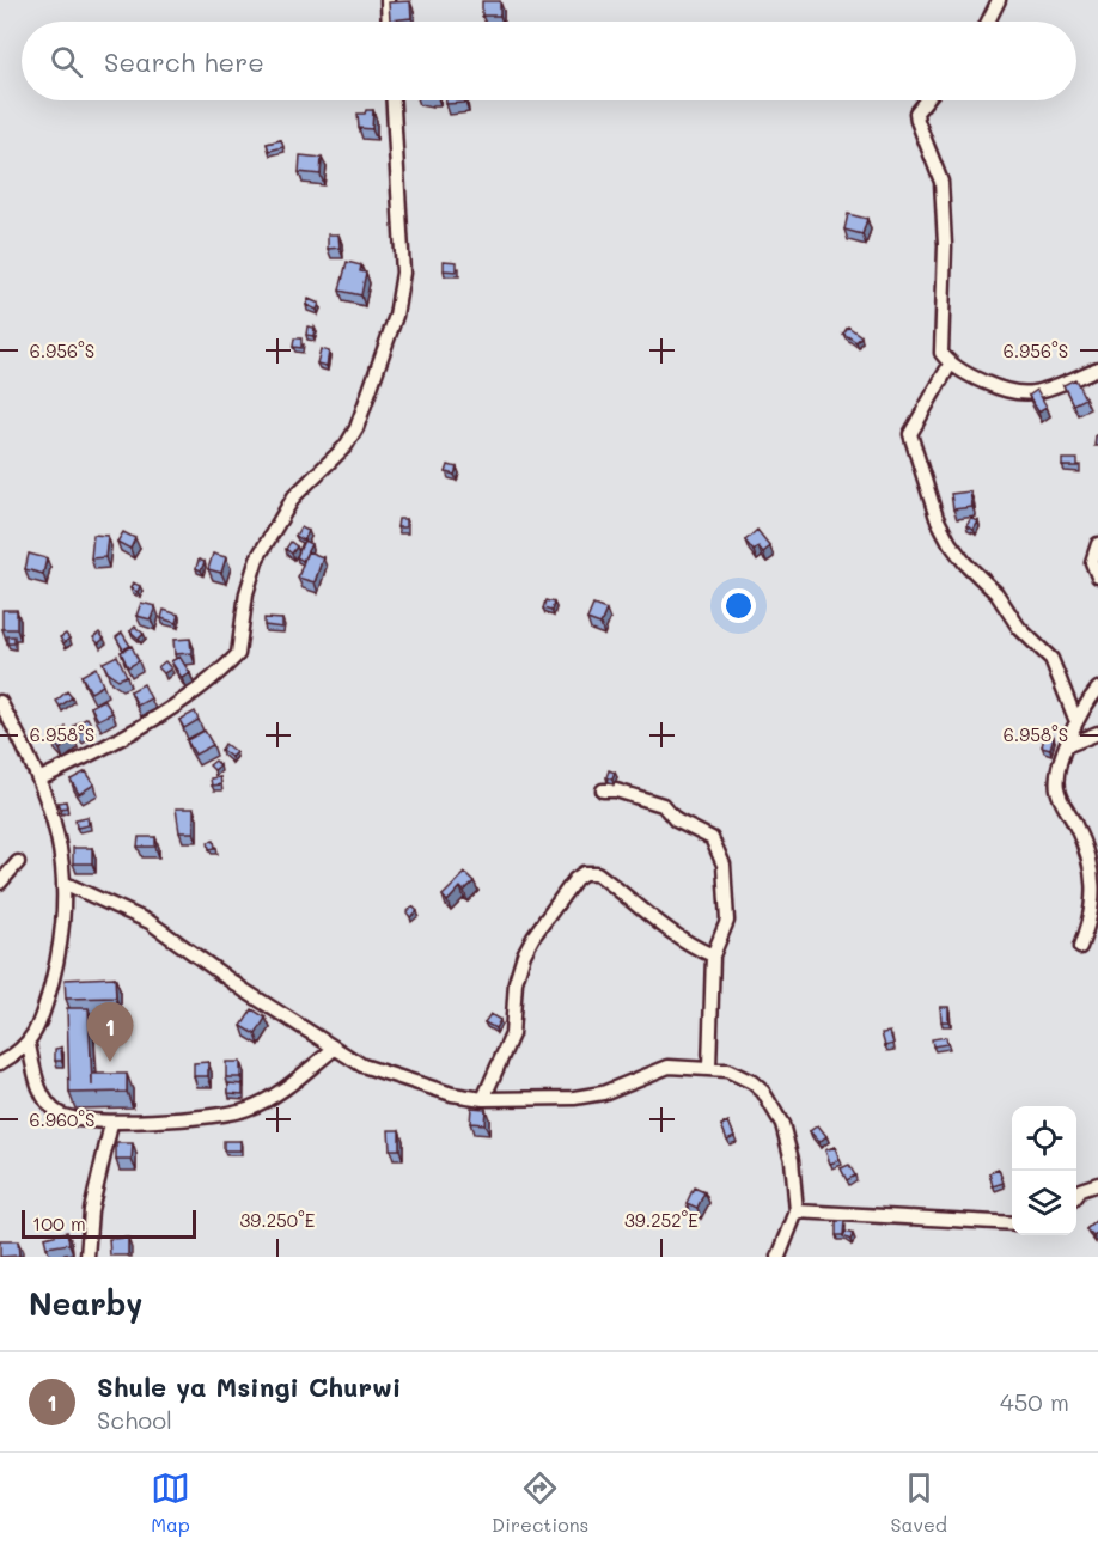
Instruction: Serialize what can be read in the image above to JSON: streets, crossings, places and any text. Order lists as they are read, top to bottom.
{
  "scale_bar": "100 m",
  "page": {
    "search": "Search here",
    "pins": "1",
    "scale": "100 m",
    "heading": "Nearby",
    "list": [
      {
        "mark": "1",
        "name": "Shule ya Msingi Churwi",
        "note": "School",
        "value": "450 m"
      }
    ],
    "nav": ["Map", "Directions", "Saved"]
  },
  "coordinates": [
    "6.956°S",
    "6.958°S",
    "6.960°S",
    "39.250°E",
    "39.252°E"
  ]
}
